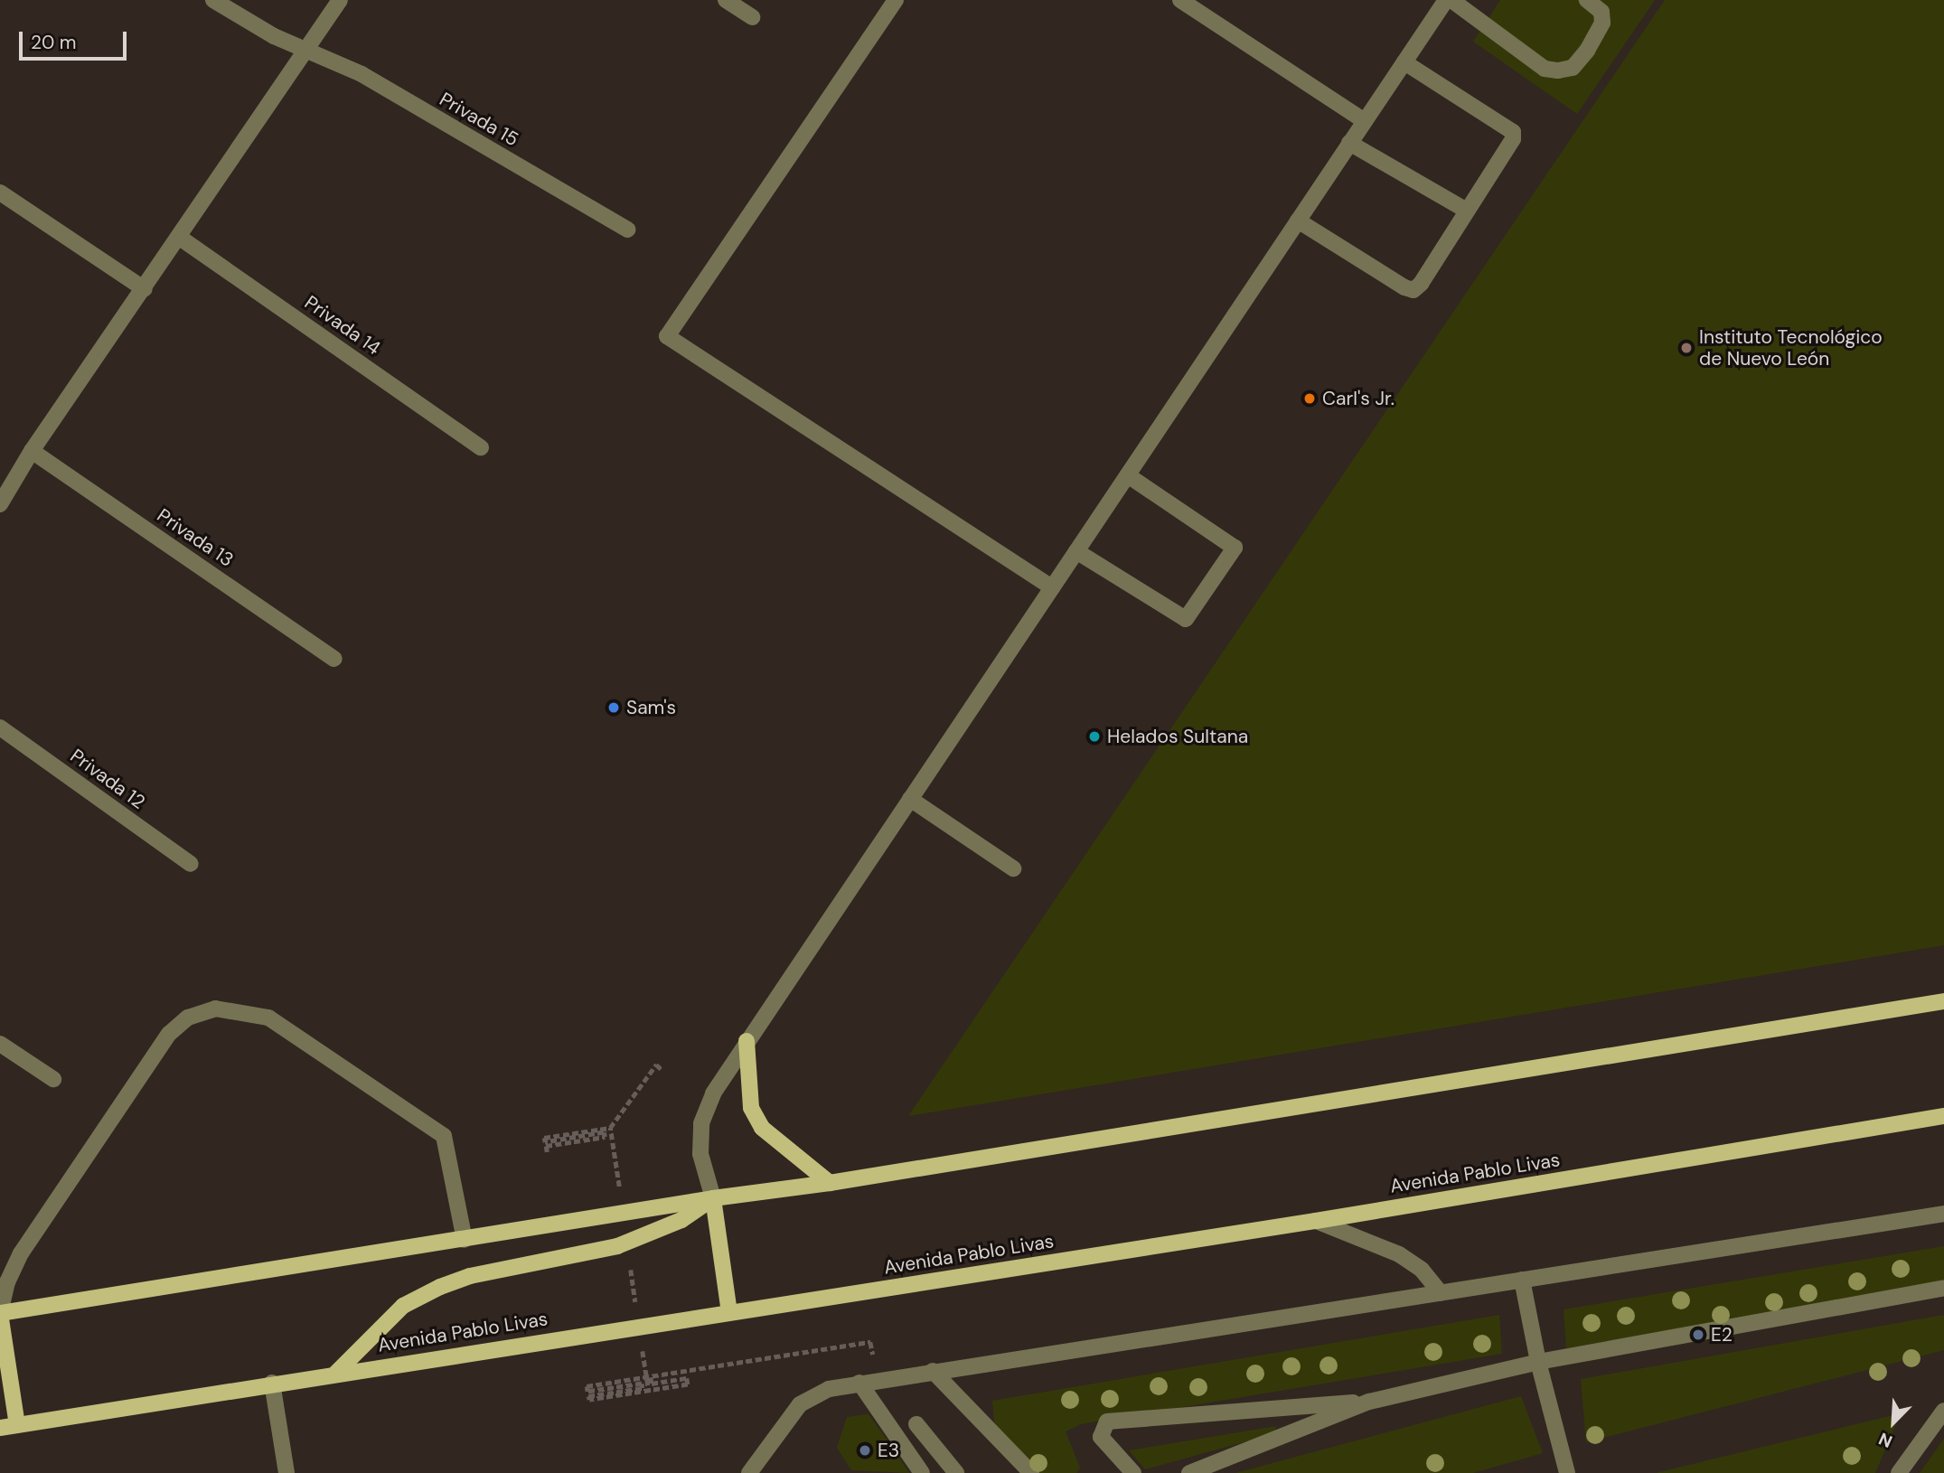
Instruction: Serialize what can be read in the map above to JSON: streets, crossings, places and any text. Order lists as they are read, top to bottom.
{
  "streets": {
    "main road": ["Avenida Pablo Livas"],
    "street": [
      "Privada 15",
      "Privada 14",
      "Privada 13",
      "Privada 12"
    ]
  },
  "places": [
    "Instituto Tecnológico de Nuevo León",
    "Carl's Jr.",
    "Sam's",
    "Helados Sultana",
    "E2",
    "E3"
  ],
  "scale_bar": "20 m",
  "north": "bottom left"
}
